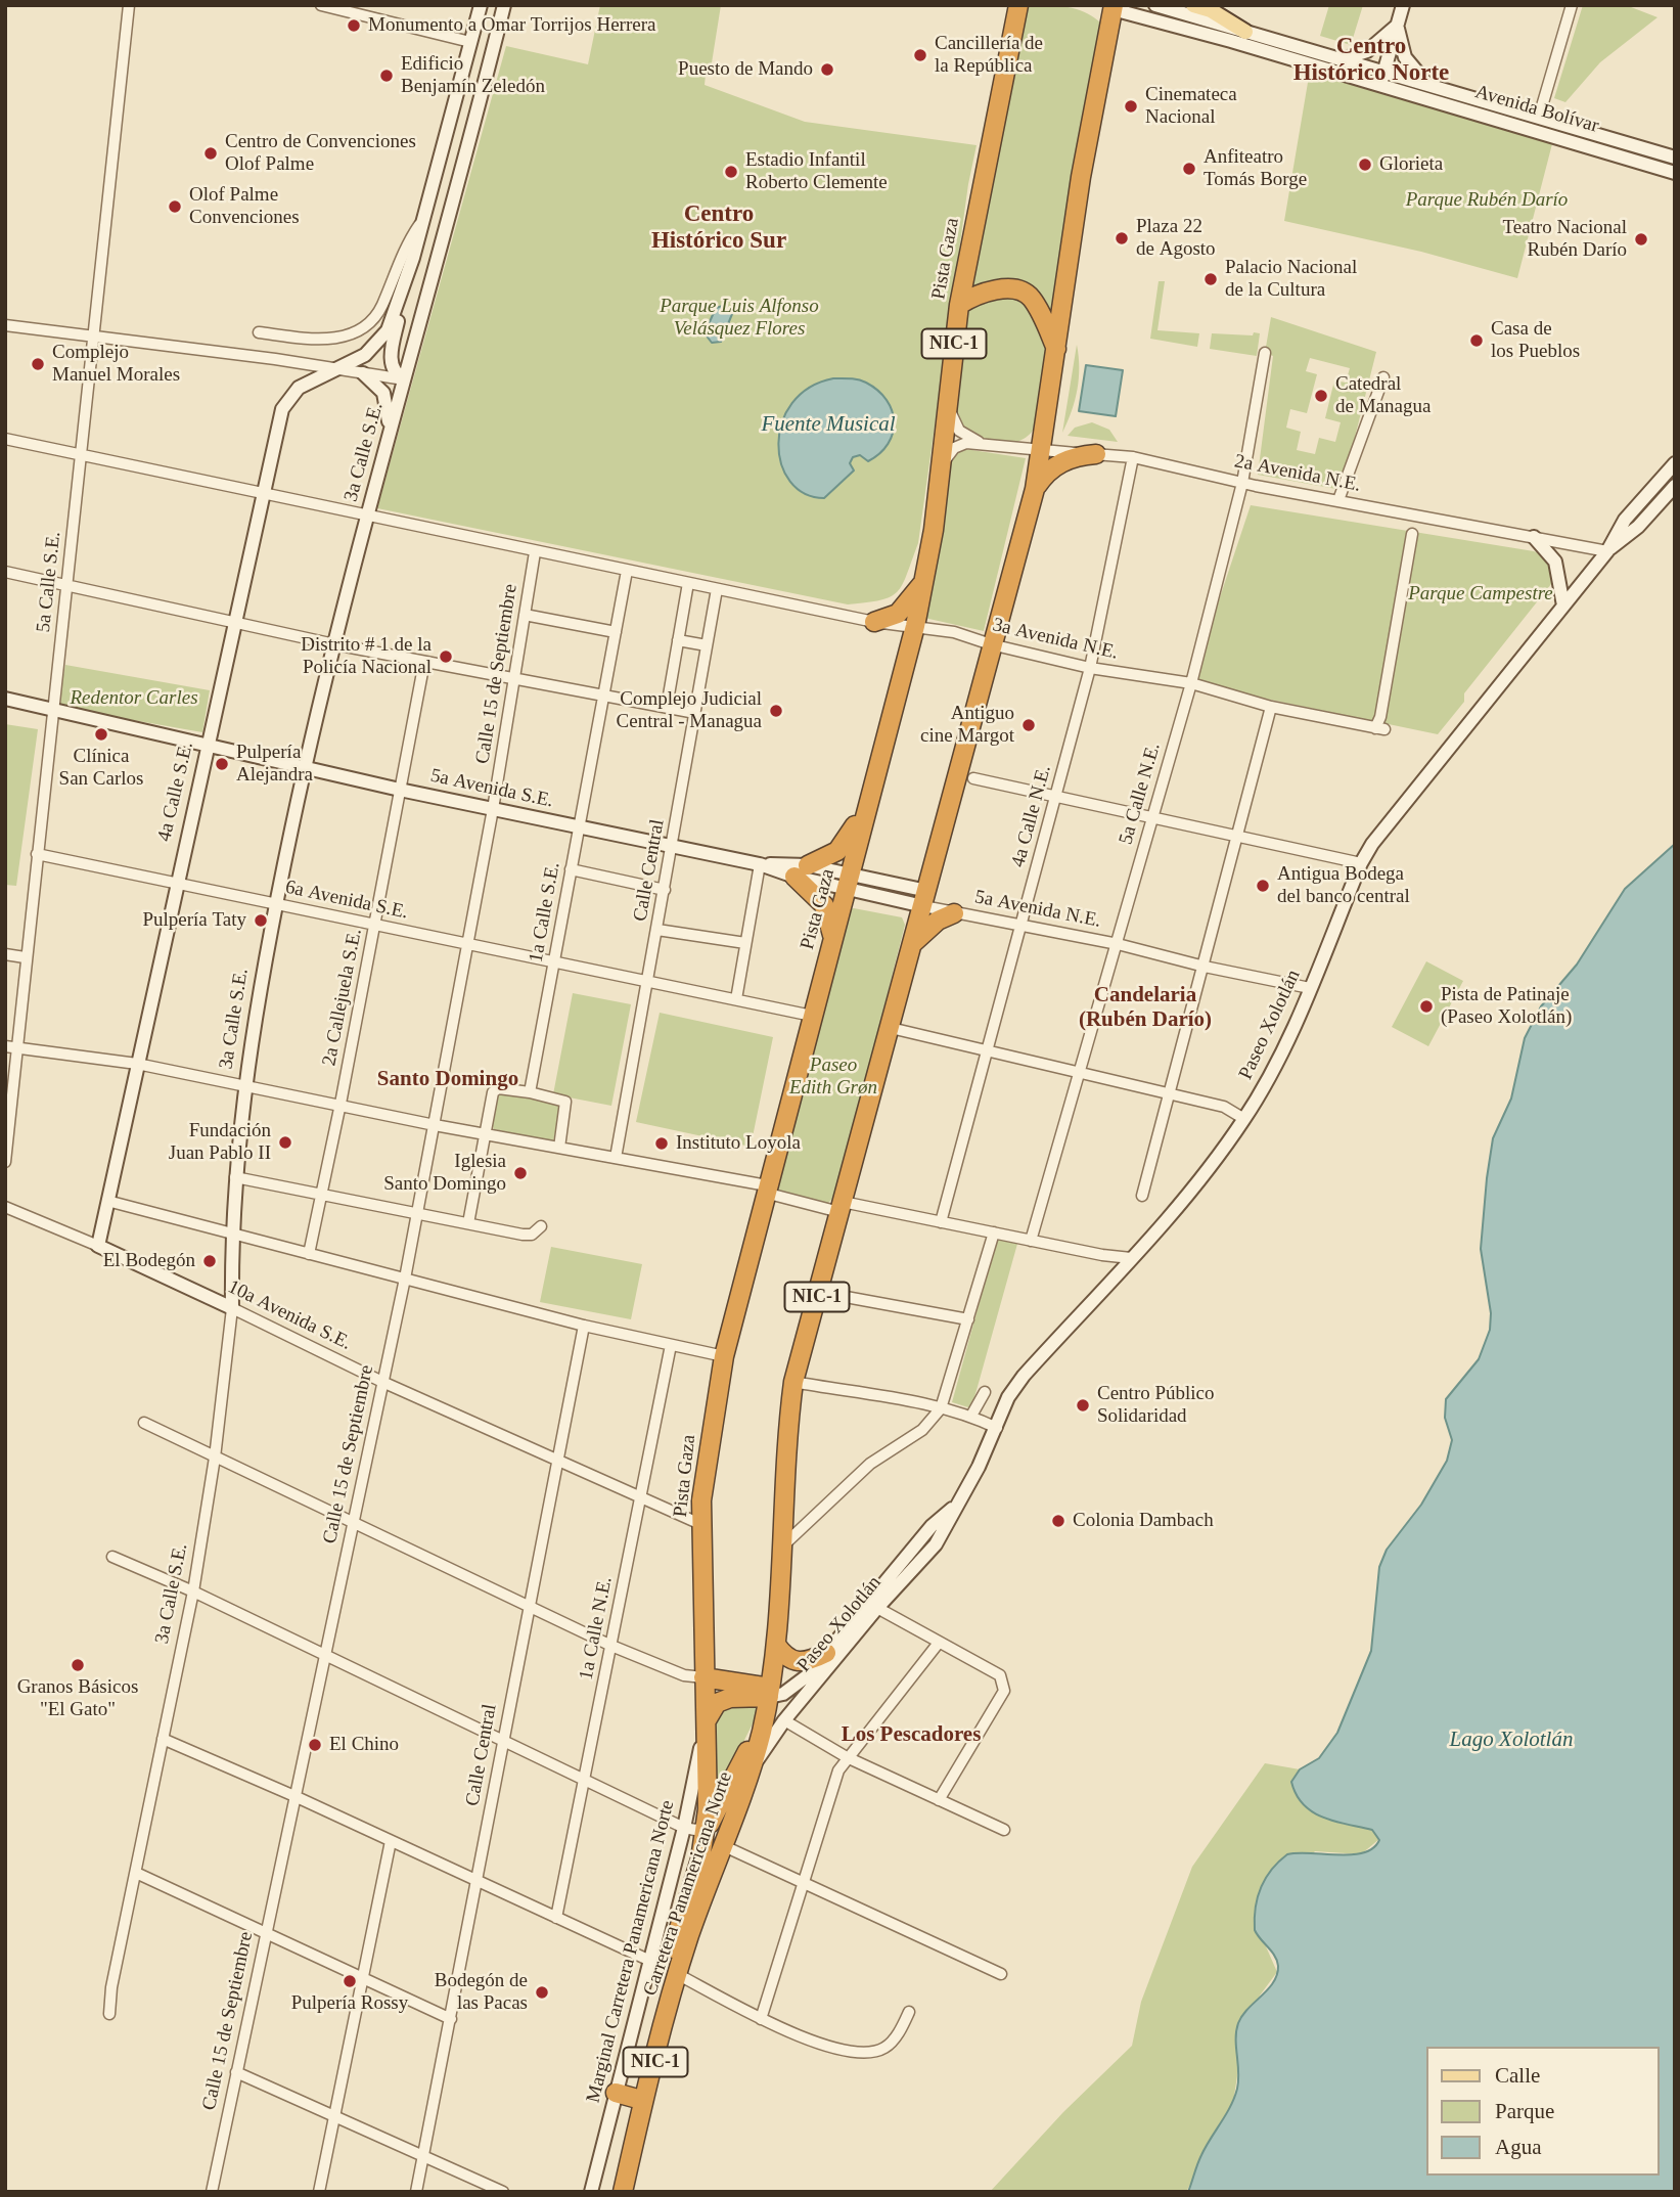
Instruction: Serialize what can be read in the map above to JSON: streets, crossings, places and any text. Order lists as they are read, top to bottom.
{
  "streets": {
    "highway": ["Pista Gaza", "NIC-1", "Carretera Panamericana Norte"],
    "street": [
      "Avenida Bolívar",
      "3a Calle S.E.",
      "2a Avenida N.E.",
      "5a Calle S.E.",
      "3a Avenida N.E.",
      "Calle 15 de Septiembre",
      "5a Avenida S.E.",
      "4a Calle S.E.",
      "5a Calle N.E.",
      "4a Calle N.E.",
      "Calle Central",
      "6a Avenida S.E.",
      "5a Avenida N.E.",
      "1a Calle S.E.",
      "2a Callejuela S.E.",
      "Paseo Xolotlán",
      "10a Avenida S.E.",
      "1a Calle N.E.",
      "Marginal Carretera Panamericana Norte"
    ]
  },
  "crossings": [
    ["Avenida Bolívar", "NIC-1"],
    ["Pista Gaza", "NIC-1"],
    ["Pista Gaza", "2a Avenida N.E."],
    ["Pista Gaza", "3a Avenida N.E."],
    ["Pista Gaza", "6a Avenida S.E."],
    ["Pista Gaza", "5a Avenida N.E."],
    ["Pista Gaza", "10a Avenida S.E."],
    ["Pista Gaza", "Carretera Panamericana Norte"],
    ["Pista Gaza", "Marginal Carretera Panamericana Norte"],
    ["NIC-1", "2a Avenida N.E."],
    ["NIC-1", "3a Avenida N.E."],
    ["NIC-1", "5a Avenida N.E."],
    ["NIC-1", "Paseo Xolotlán"],
    ["NIC-1", "Carretera Panamericana Norte"],
    ["3a Calle S.E.", "3a Avenida N.E."],
    ["3a Calle S.E.", "5a Avenida S.E."],
    ["3a Calle S.E.", "6a Avenida S.E."],
    ["3a Calle S.E.", "10a Avenida S.E."],
    ["2a Avenida N.E.", "5a Calle N.E."],
    ["2a Avenida N.E.", "4a Calle N.E."],
    ["2a Avenida N.E.", "Paseo Xolotlán"],
    ["5a Calle S.E.", "6a Avenida S.E."],
    ["3a Avenida N.E.", "Calle 15 de Septiembre"],
    ["3a Avenida N.E.", "5a Calle N.E."],
    ["3a Avenida N.E.", "4a Calle N.E."],
    ["3a Avenida N.E.", "Calle Central"],
    ["3a Avenida N.E.", "1a Calle S.E."],
    ["Calle 15 de Septiembre", "5a Avenida S.E."],
    ["Calle 15 de Septiembre", "6a Avenida S.E."],
    ["Calle 15 de Septiembre", "10a Avenida S.E."],
    ["5a Avenida S.E.", "Calle Central"],
    ["5a Avenida S.E.", "5a Avenida N.E."],
    ["5a Avenida S.E.", "1a Calle S.E."],
    ["5a Avenida S.E.", "2a Callejuela S.E."],
    ["4a Calle S.E.", "6a Avenida S.E."],
    ["4a Calle S.E.", "10a Avenida S.E."],
    ["5a Calle N.E.", "5a Avenida N.E."],
    ["4a Calle N.E.", "5a Avenida N.E."],
    ["Calle Central", "6a Avenida S.E."],
    ["Calle Central", "5a Avenida N.E."],
    ["Calle Central", "10a Avenida S.E."],
    ["6a Avenida S.E.", "1a Calle S.E."],
    ["6a Avenida S.E.", "2a Callejuela S.E."],
    ["5a Avenida N.E.", "Paseo Xolotlán"],
    ["Paseo Xolotlán", "Carretera Panamericana Norte"],
    ["10a Avenida S.E.", "1a Calle N.E."]
  ],
  "districts": [
    "Centro Histórico Norte",
    "Centro Histórico Sur",
    "Candelaria (Rubén Darío)",
    "Santo Domingo",
    "Los Pescadores"
  ],
  "water": ["Fuente Musical", "Lago Xolotlán"],
  "parks": [
    "Parque Rubén Darío",
    "Parque Luis Alfonso Velásquez Flores",
    "Parque Campestre",
    "Redentor Carles",
    "Paseo Edith Grøn"
  ],
  "places": [
    "Monumento a Omar Torrijos Herrera",
    "Cancillería de la República",
    "Puesto de Mando",
    "Edificio Benjamín Zeledón",
    "Cinemateca Nacional",
    "Centro de Convenciones Olof Palme",
    "Glorieta",
    "Anfiteatro Tomás Borge",
    "Estadio Infantil Roberto Clemente",
    "Olof Palme Convenciones",
    "Plaza 22 de Agosto",
    "Teatro Nacional Rubén Darío",
    "Palacio Nacional de la Cultura",
    "Casa de los Pueblos",
    "Complejo Manuel Morales",
    "Catedral de Managua",
    "Distrito # 1 de la Policía Nacional",
    "Complejo Judicial Central - Managua",
    "Antiguo cine Margot",
    "Clínica San Carlos",
    "Pulpería Alejandra",
    "Antigua Bodega del banco central",
    "Pulpería Taty",
    "Pista de Patinaje (Paseo Xolotlán)",
    "Fundación Juan Pablo II",
    "Instituto Loyola",
    "Iglesia Santo Domingo",
    "El Bodegón",
    "Centro Público Solidaridad",
    "Colonia Dambach",
    "Granos Básicos \"El Gato\"",
    "El Chino",
    "Pulpería Rossy",
    "Bodegón de las Pacas"
  ],
  "legend": ["Calle", "Parque", "Agua"]
}
